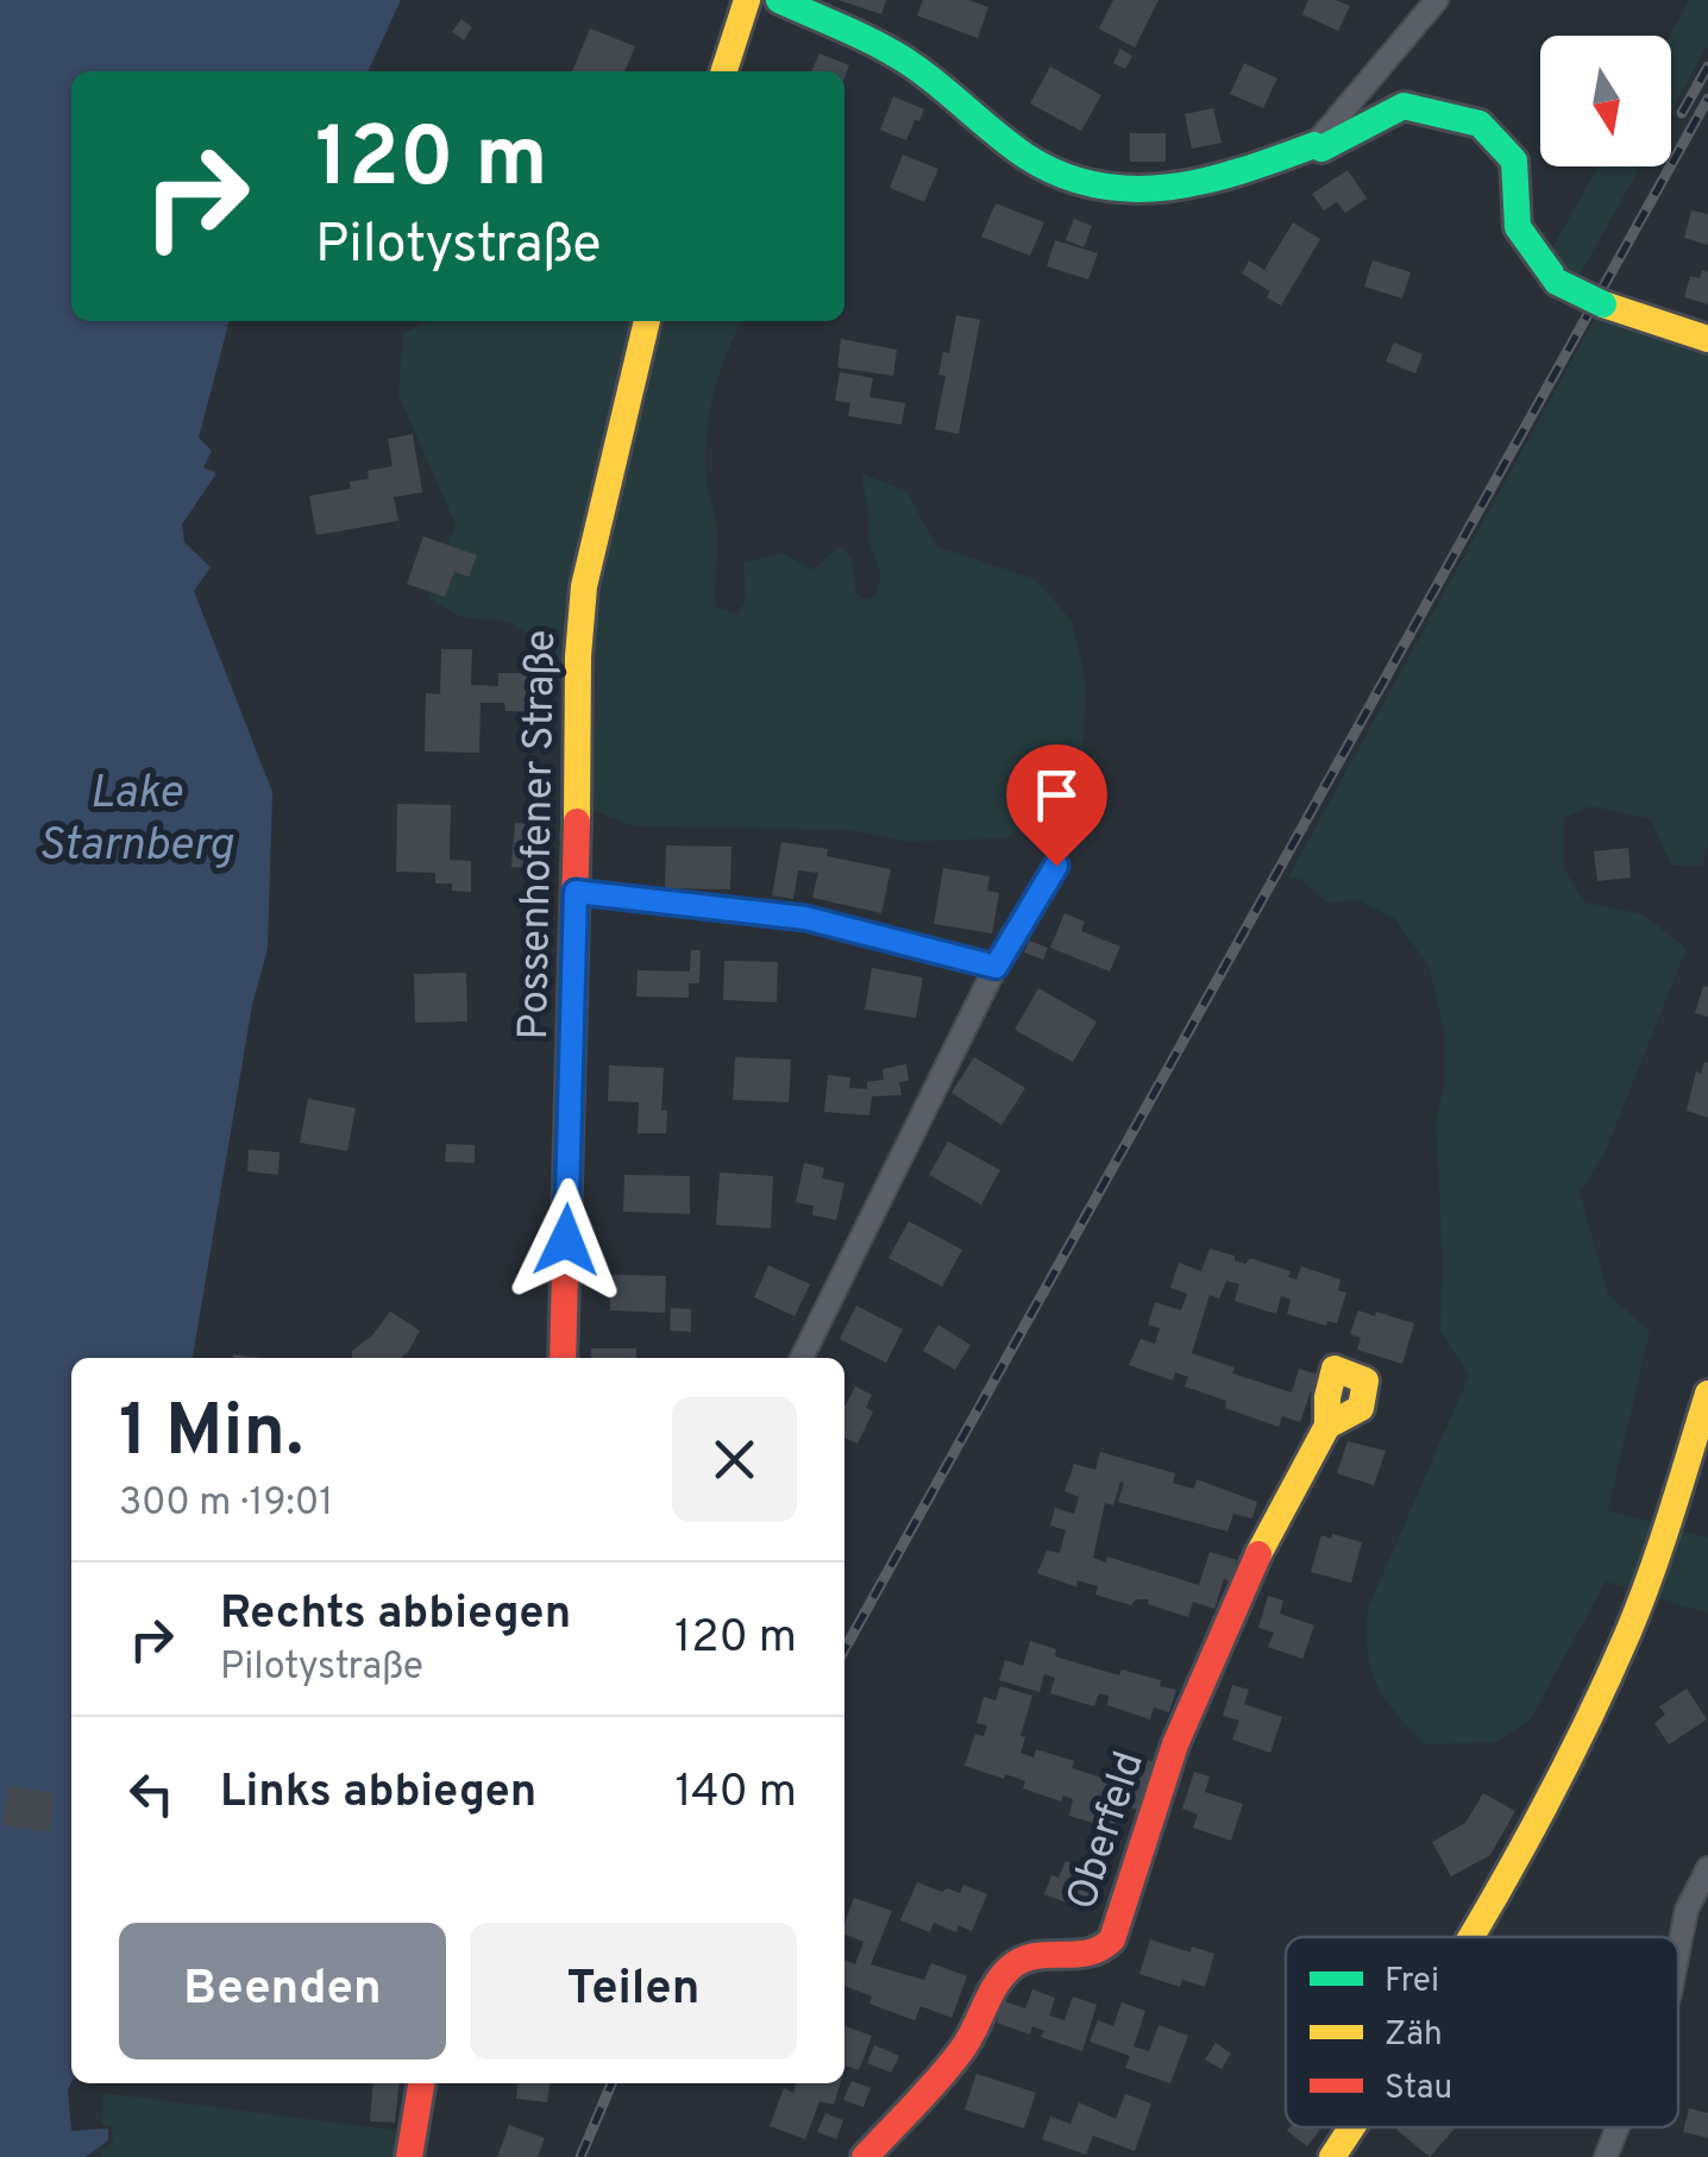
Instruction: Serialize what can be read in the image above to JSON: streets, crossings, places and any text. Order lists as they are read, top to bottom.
{
  "streets": {
    "street": ["Possenhofener Straße", "Oberfeld"]
  },
  "water": ["Lake Starnberg"],
  "legend": ["Frei", "Zäh", "Stau"],
  "north": "bottom",
  "page": {
    "turn": ["120 m", "Pilotystraße"],
    "heading": ["1 Min.", "300 m · 19:01"],
    "list": [
      {
        "name": "Rechts abbiegen",
        "note": "Pilotystraße",
        "value": "120 m"
      },
      {
        "name": "Links abbiegen",
        "value": "140 m"
      }
    ],
    "buttons": ["Beenden", "Teilen"]
  }
}
